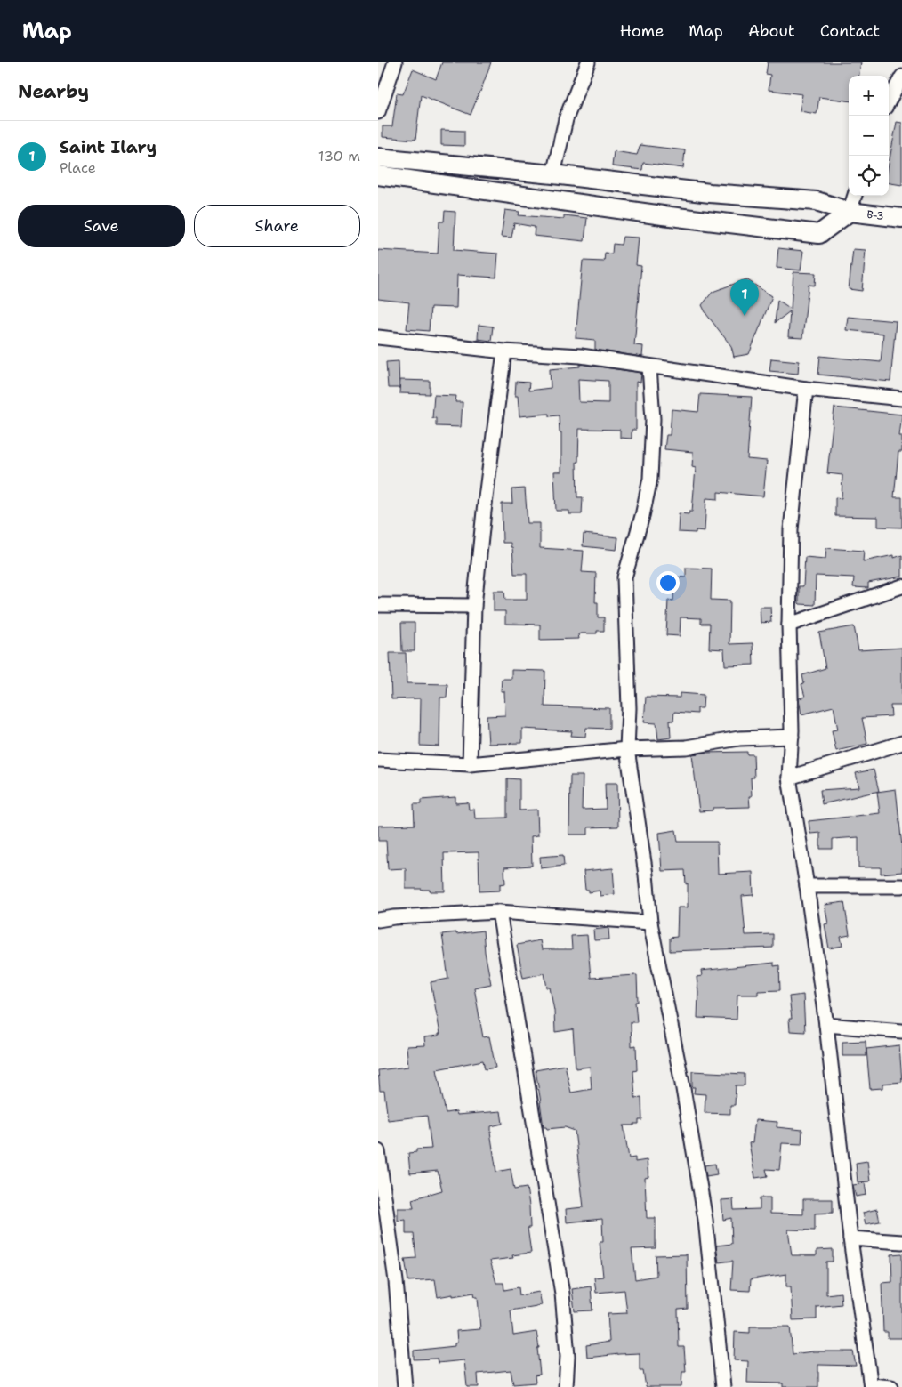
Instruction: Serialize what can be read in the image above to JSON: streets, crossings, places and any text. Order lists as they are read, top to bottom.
{
  "streets": {
    "main road": ["B-3"]
  },
  "page": {
    "header": "Map",
    "nav": [
      "Home",
      "Map",
      "About",
      "Contact"
    ],
    "heading": "Nearby",
    "map_buttons": ["+", "−"],
    "list": [
      {
        "mark": "1",
        "name": "Saint Ilary",
        "note": "Place",
        "value": "130 m"
      }
    ],
    "buttons": ["Save", "Share"],
    "pins": "1"
  }
}
